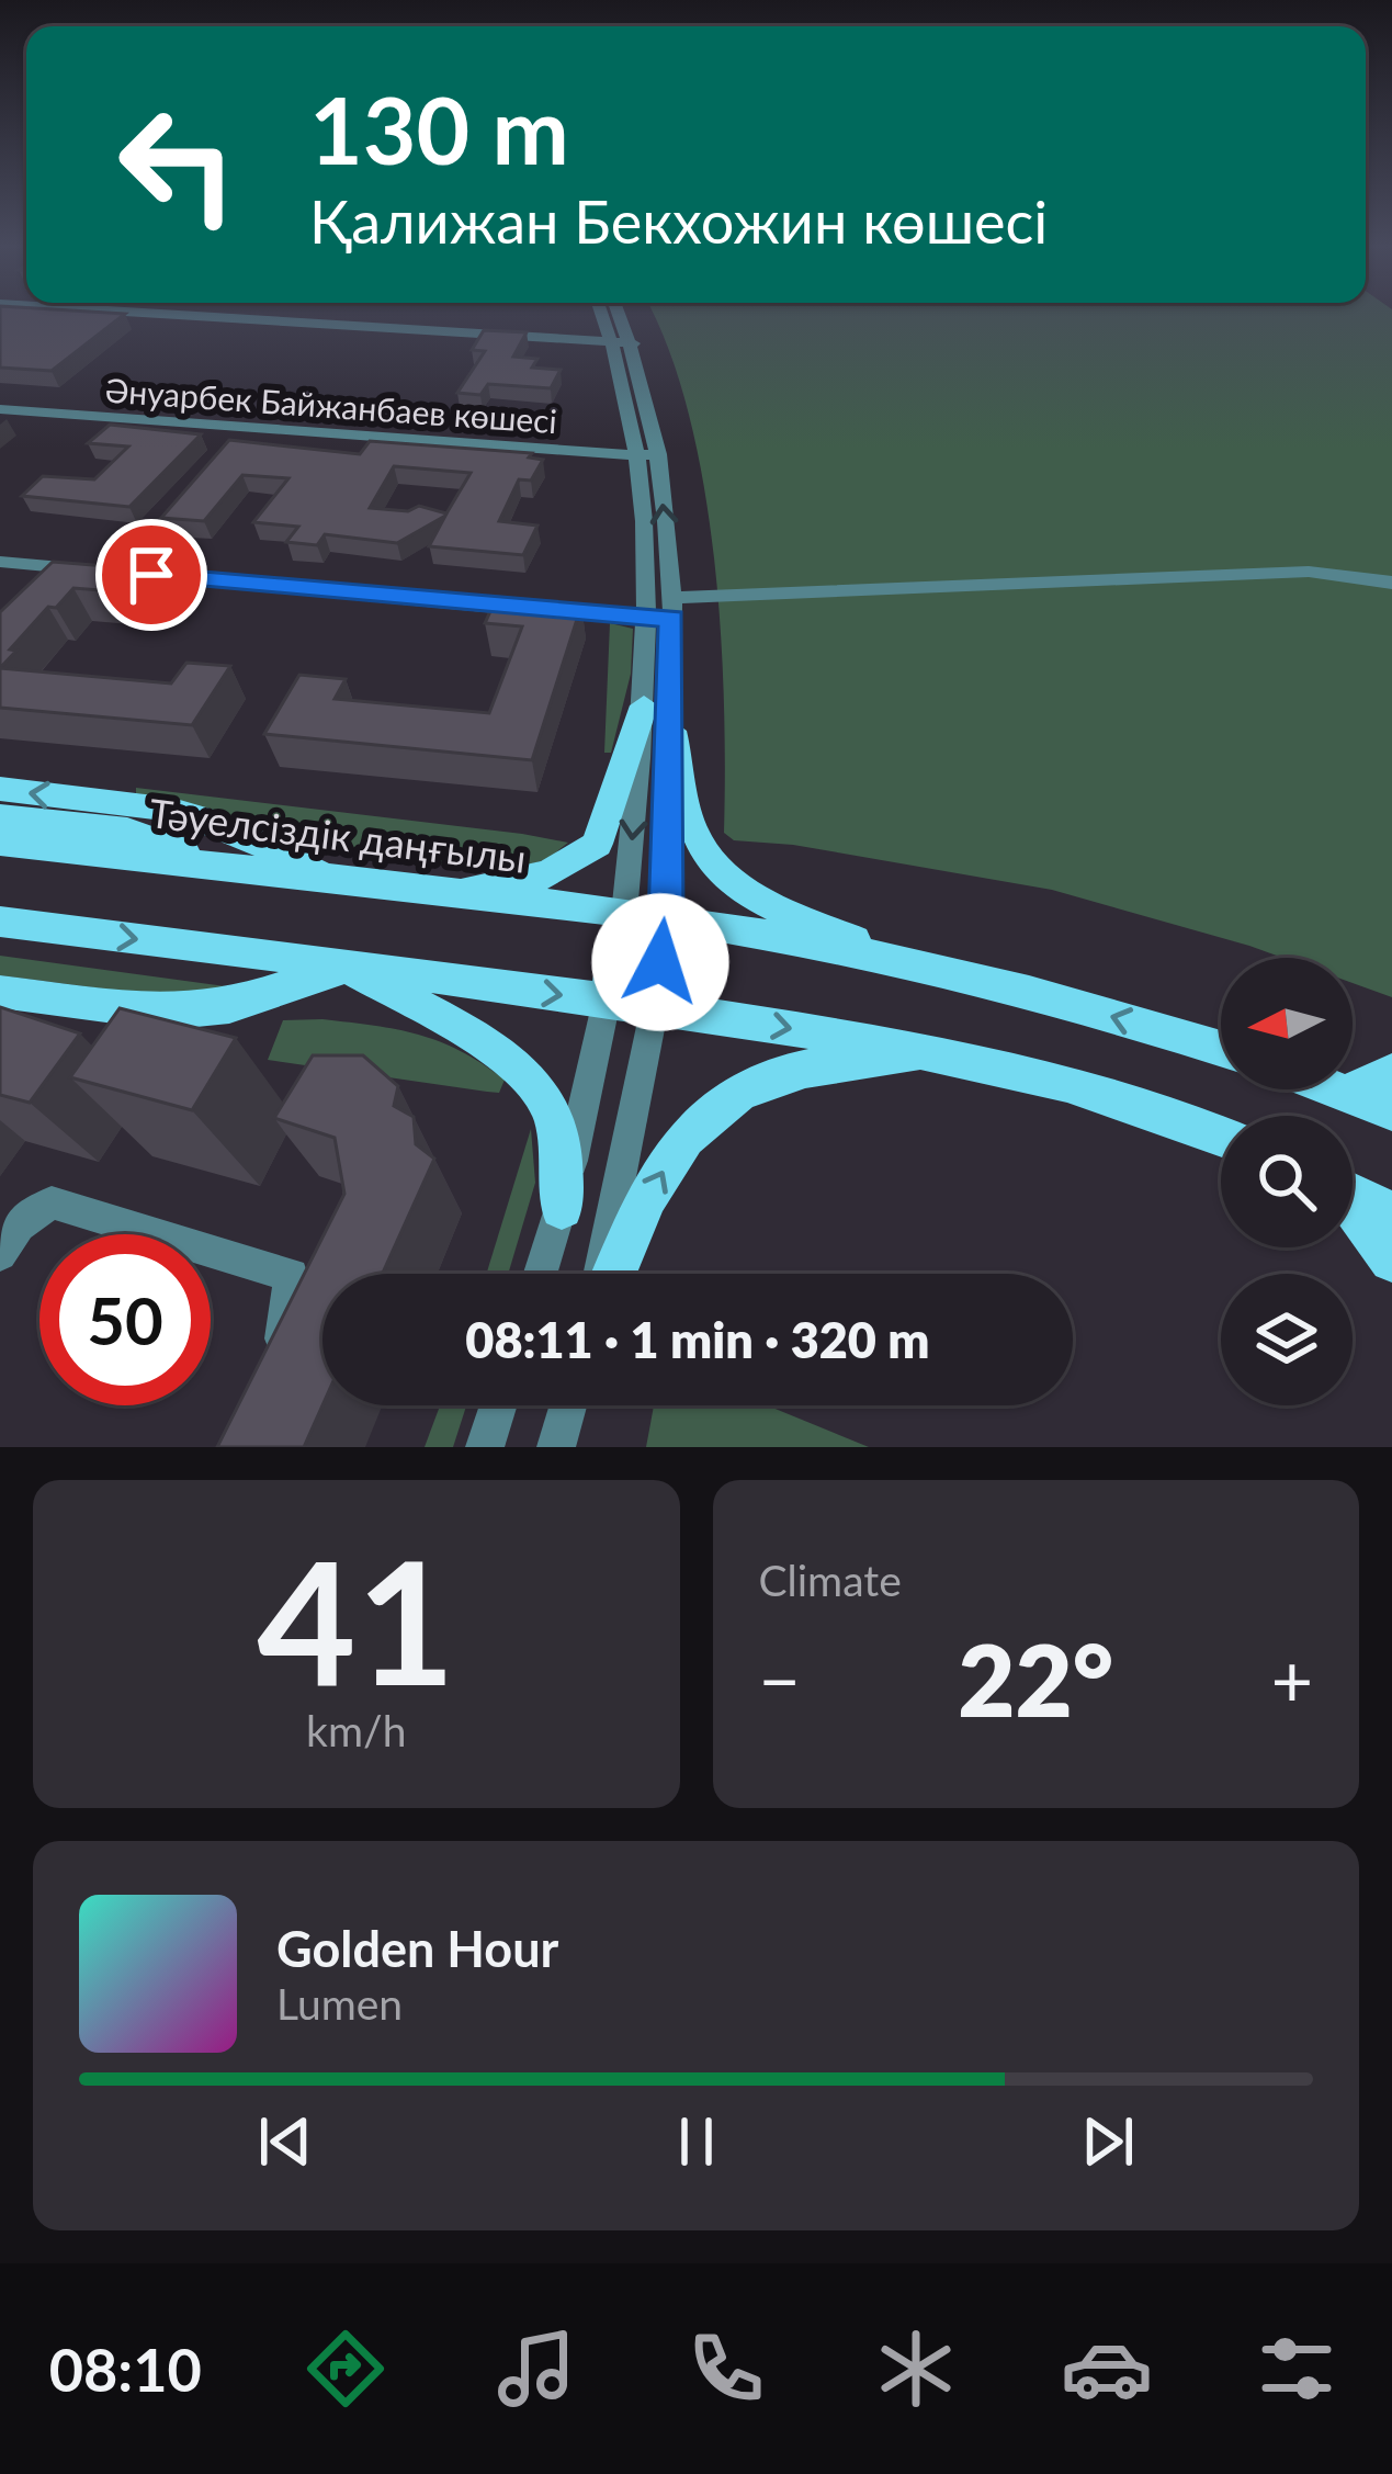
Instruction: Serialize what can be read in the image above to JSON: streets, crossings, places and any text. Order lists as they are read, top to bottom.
{
  "streets": {
    "main road": ["Тәуелсіздік даңғылы"],
    "street": ["Әнуарбек Байжанбаев көшесі"]
  },
  "north": "left",
  "page": {
    "turn": ["130 m", "Қалижан Бекхожин көшесі"],
    "limit": "50",
    "trip": "08:11 · 1 min · 320 m",
    "tile": [
      ["41", "km/h"],
      "Climate"
    ],
    "heat": ["−", "22°", "+"],
    "song": ["Golden Hour", "Lumen"],
    "tabs": "08:10"
  }
}
